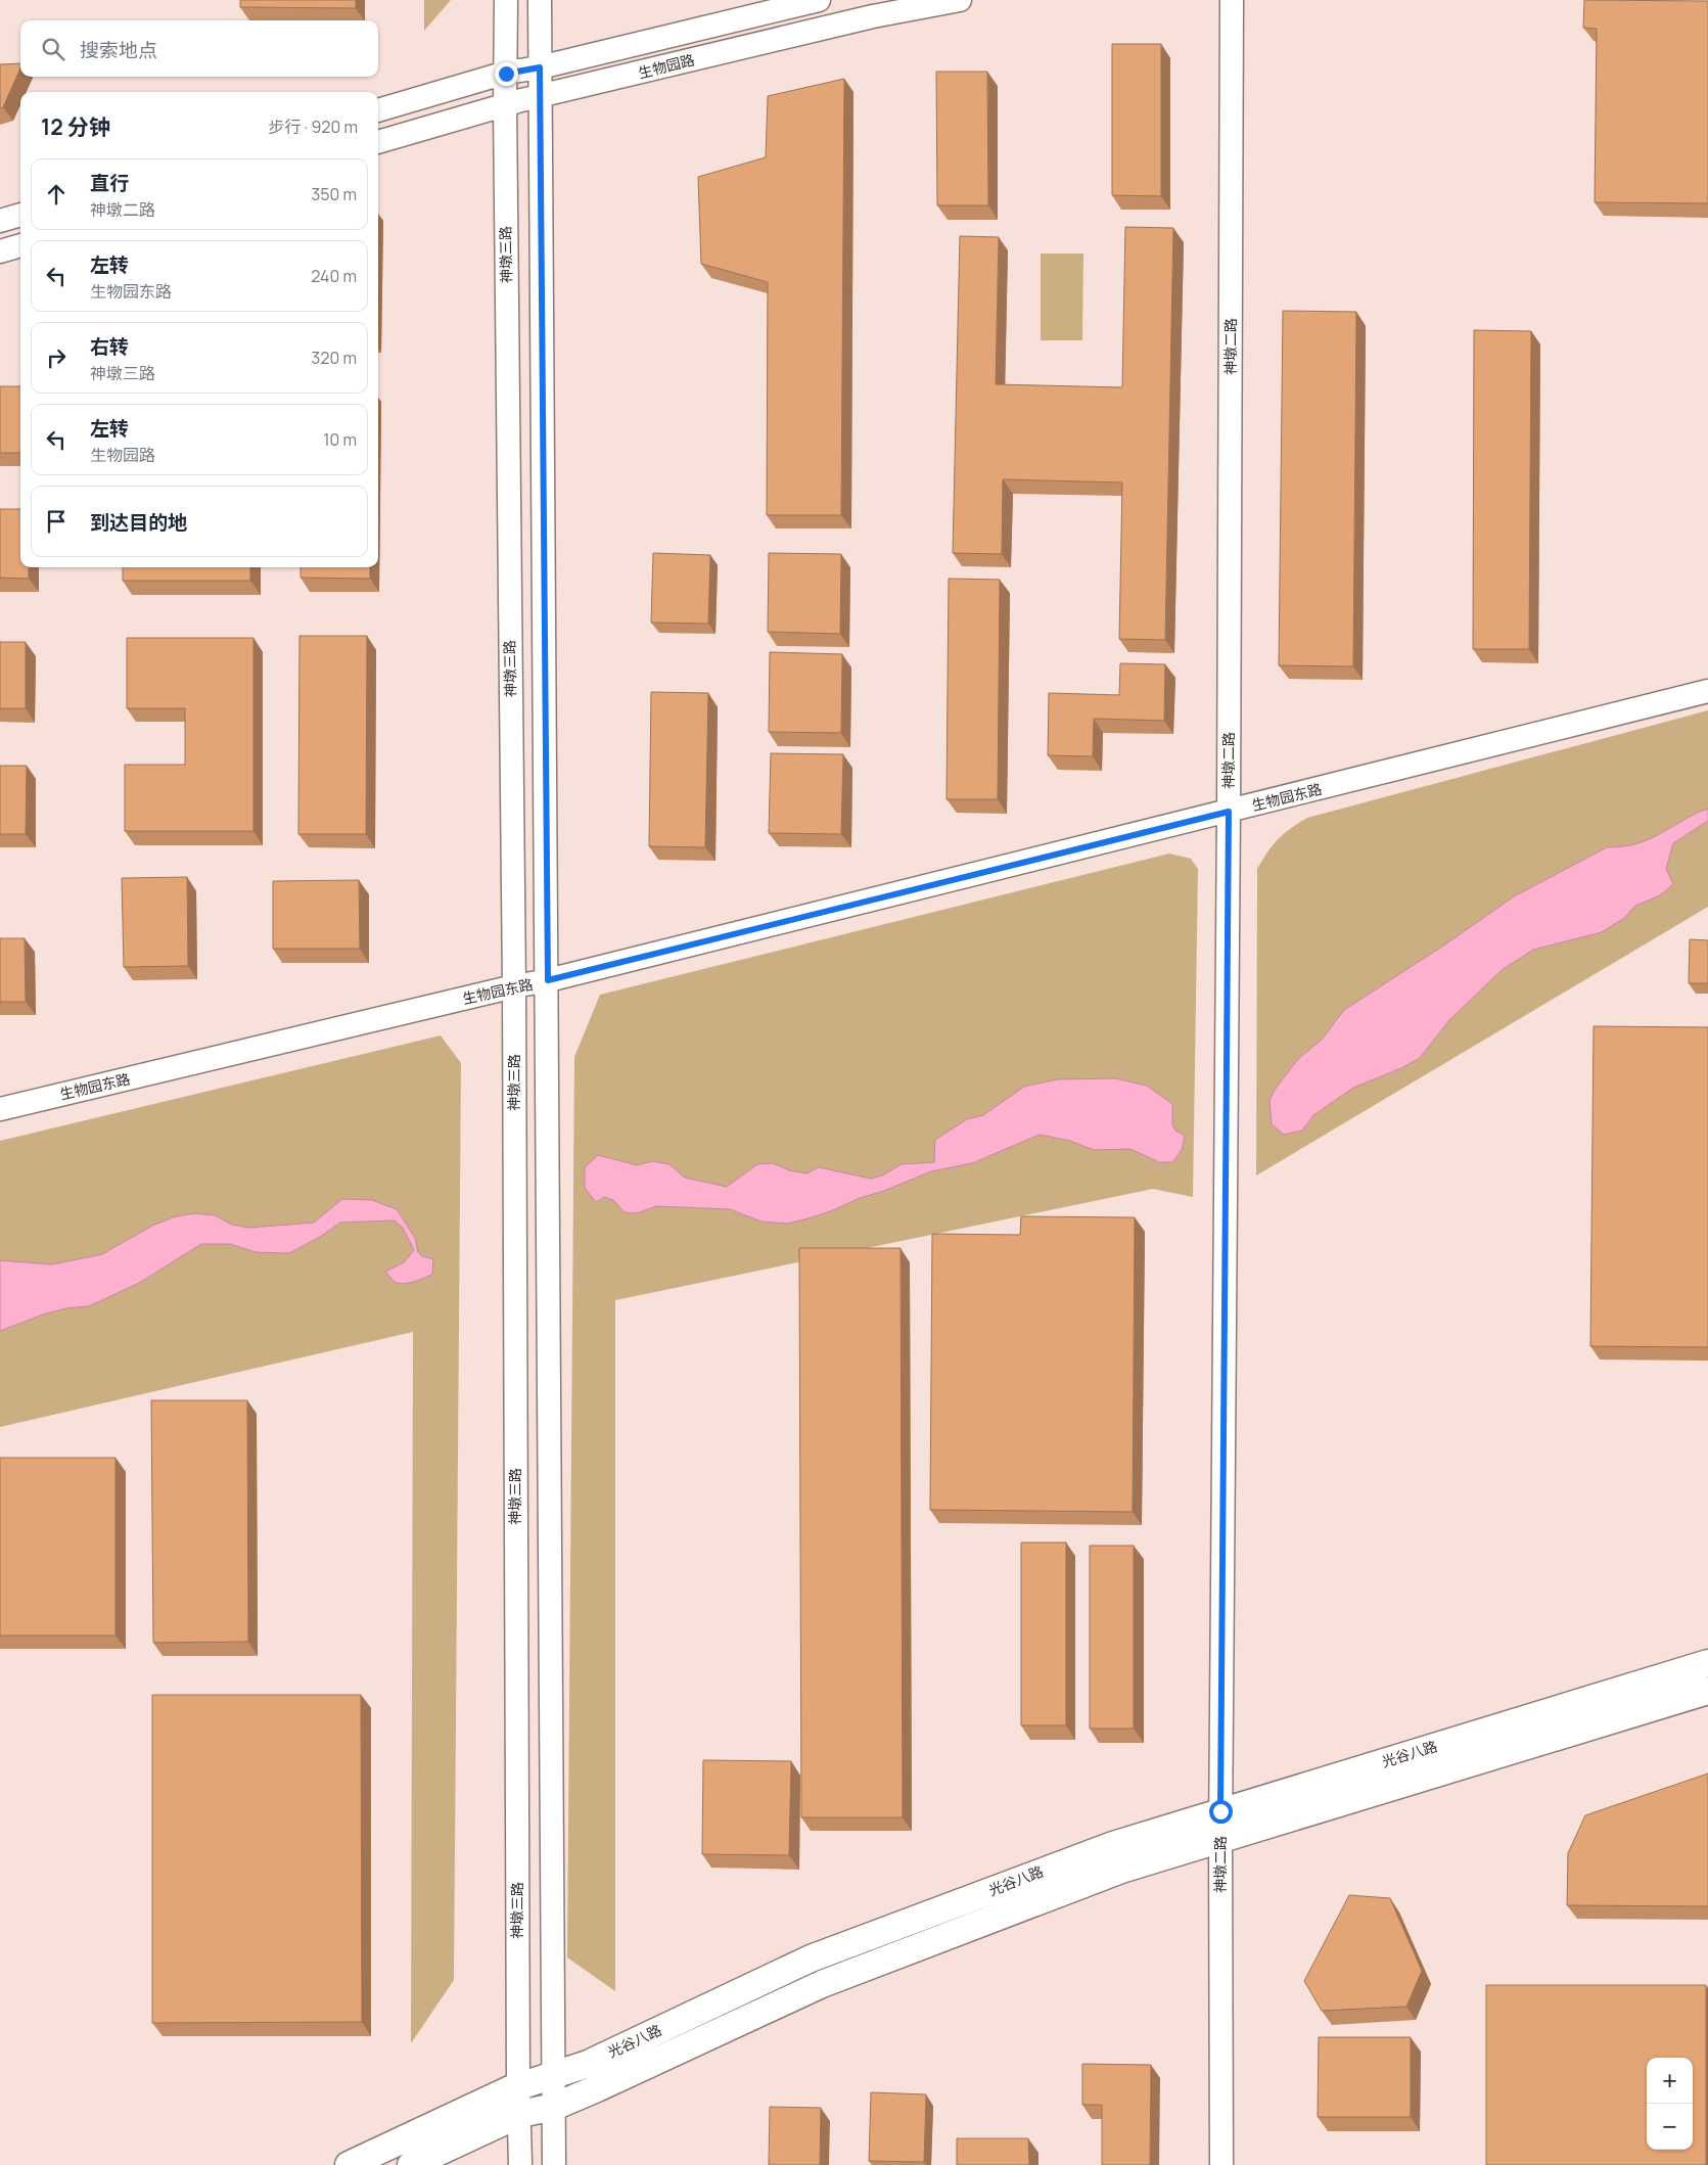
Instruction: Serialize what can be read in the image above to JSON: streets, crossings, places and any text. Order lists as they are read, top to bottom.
{
  "streets": {
    "main road": ["光谷八路"],
    "street": [
      "生物园路",
      "神墩三路",
      "神墩二路",
      "生物园东路"
    ]
  },
  "crossings": [
    ["生物园路", "神墩三路"],
    ["神墩三路", "生物园东路"],
    ["神墩三路", "光谷八路"],
    ["神墩二路", "生物园东路"],
    ["神墩二路", "光谷八路"]
  ],
  "page": {
    "search": "搜索地点",
    "heading": ["12 分钟", "步行 · 920 m"],
    "list": [
      ["直行", "神墩二路", "350 m"],
      ["左转", "生物园东路", "240 m"],
      ["右转", "神墩三路", "320 m"],
      ["左转", "生物园路", "10 m"],
      "到达目的地"
    ],
    "map_buttons": ["+", "−"]
  }
}
